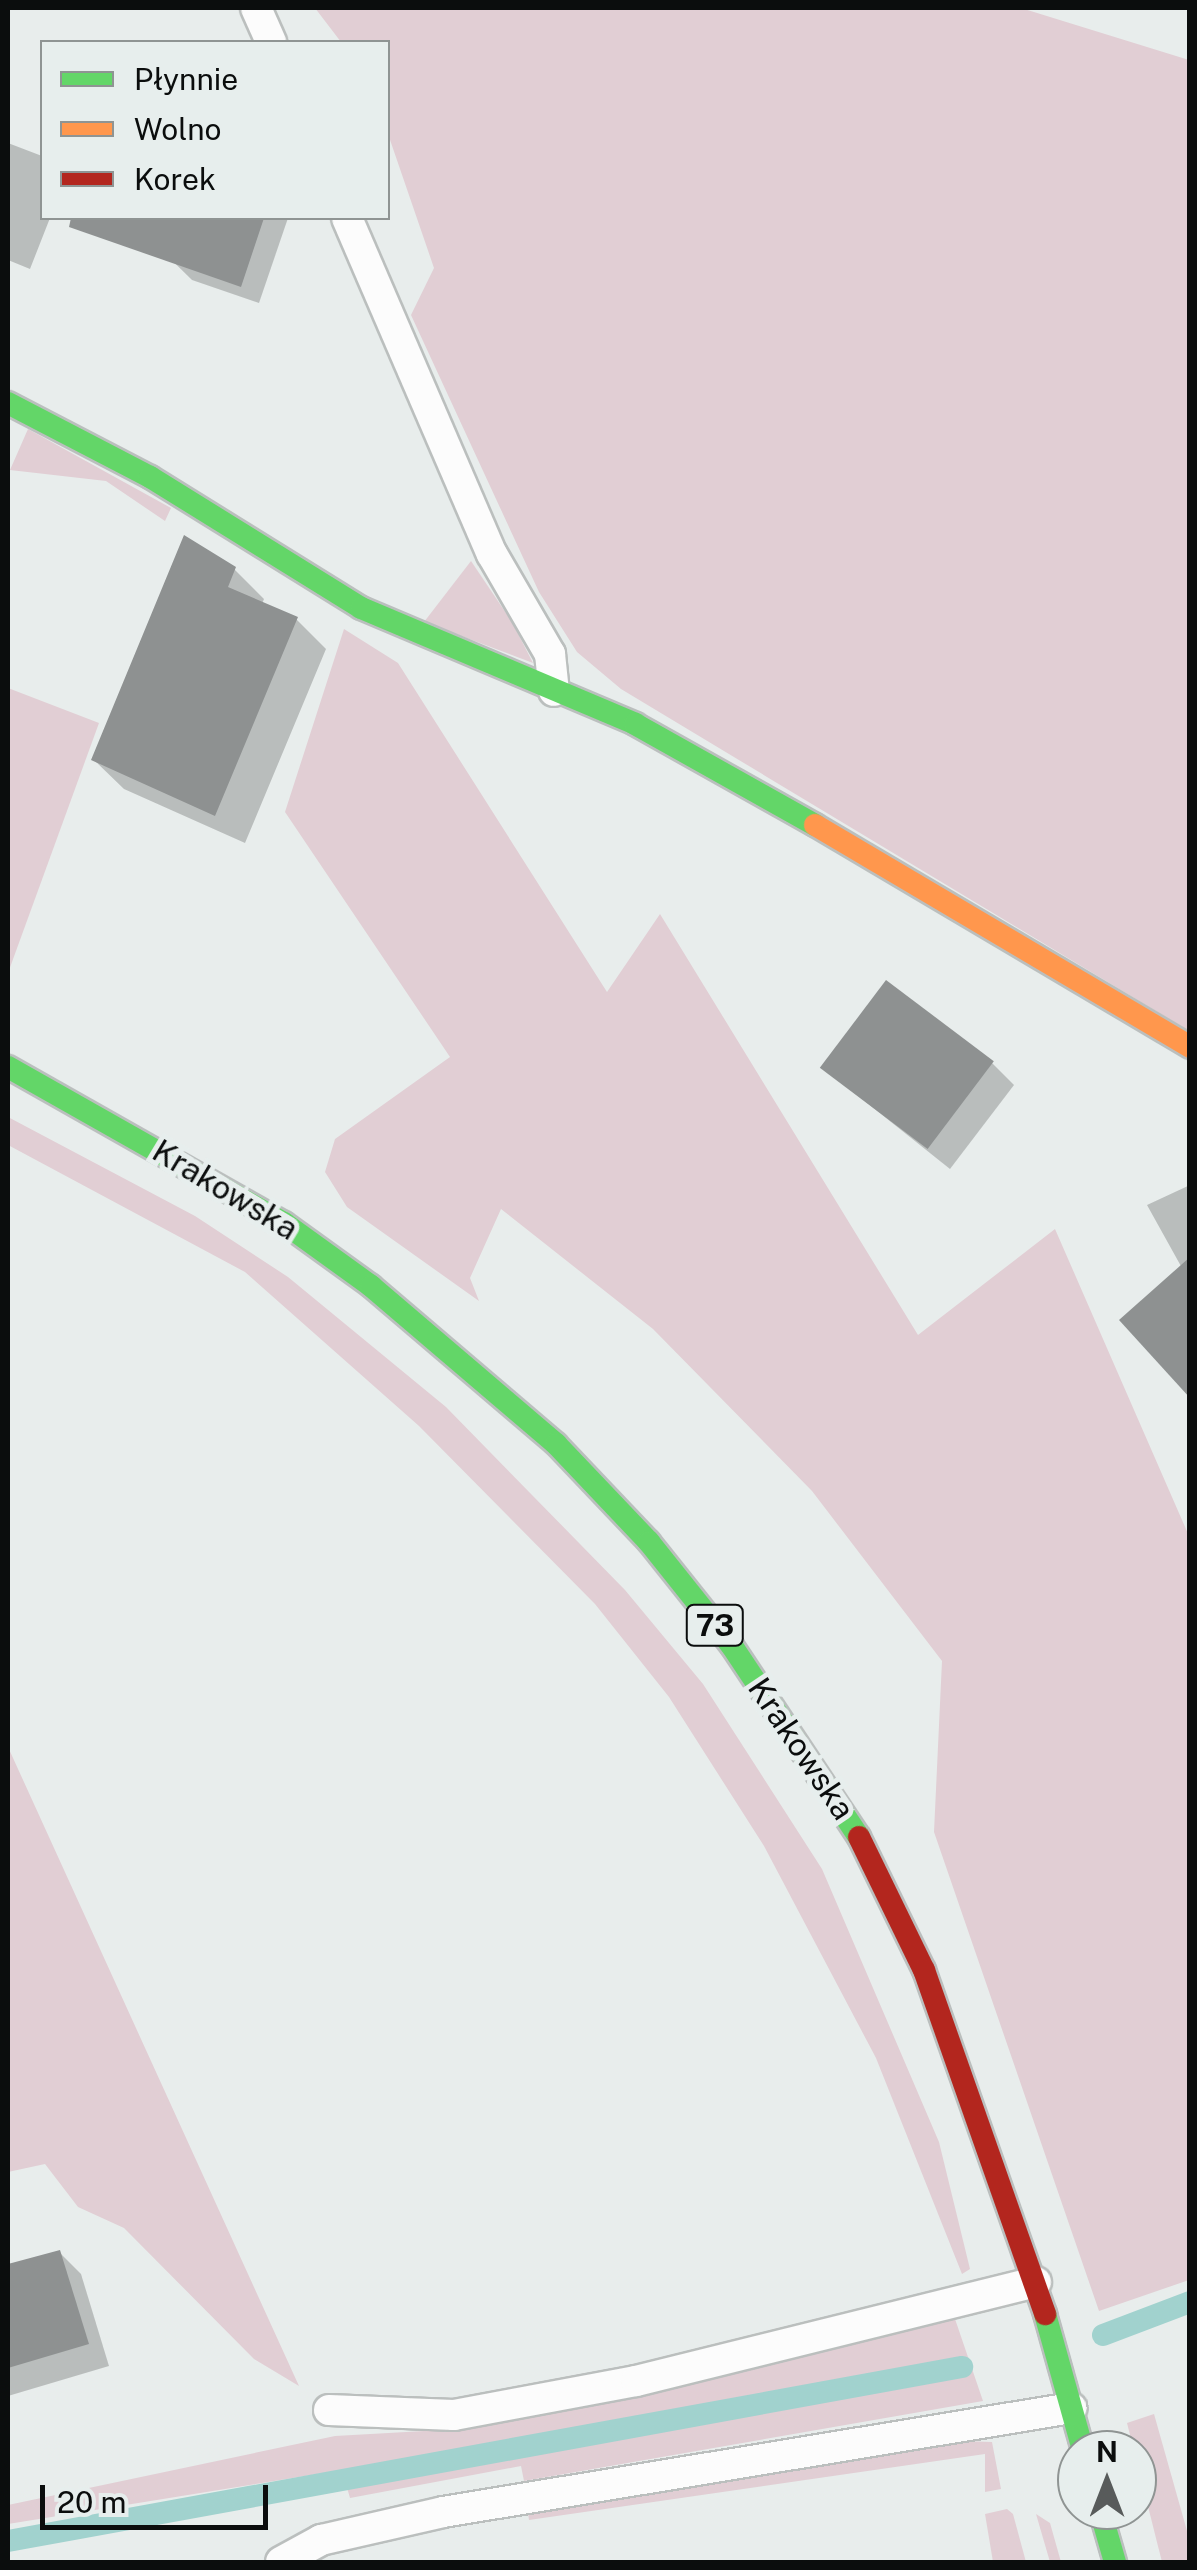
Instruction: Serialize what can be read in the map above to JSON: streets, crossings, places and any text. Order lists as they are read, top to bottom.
{
  "streets": {
    "main road": ["Krakowska", "73"]
  },
  "legend": ["Płynnie", "Wolno", "Korek"],
  "scale_bar": "20 m",
  "north": "top"
}
